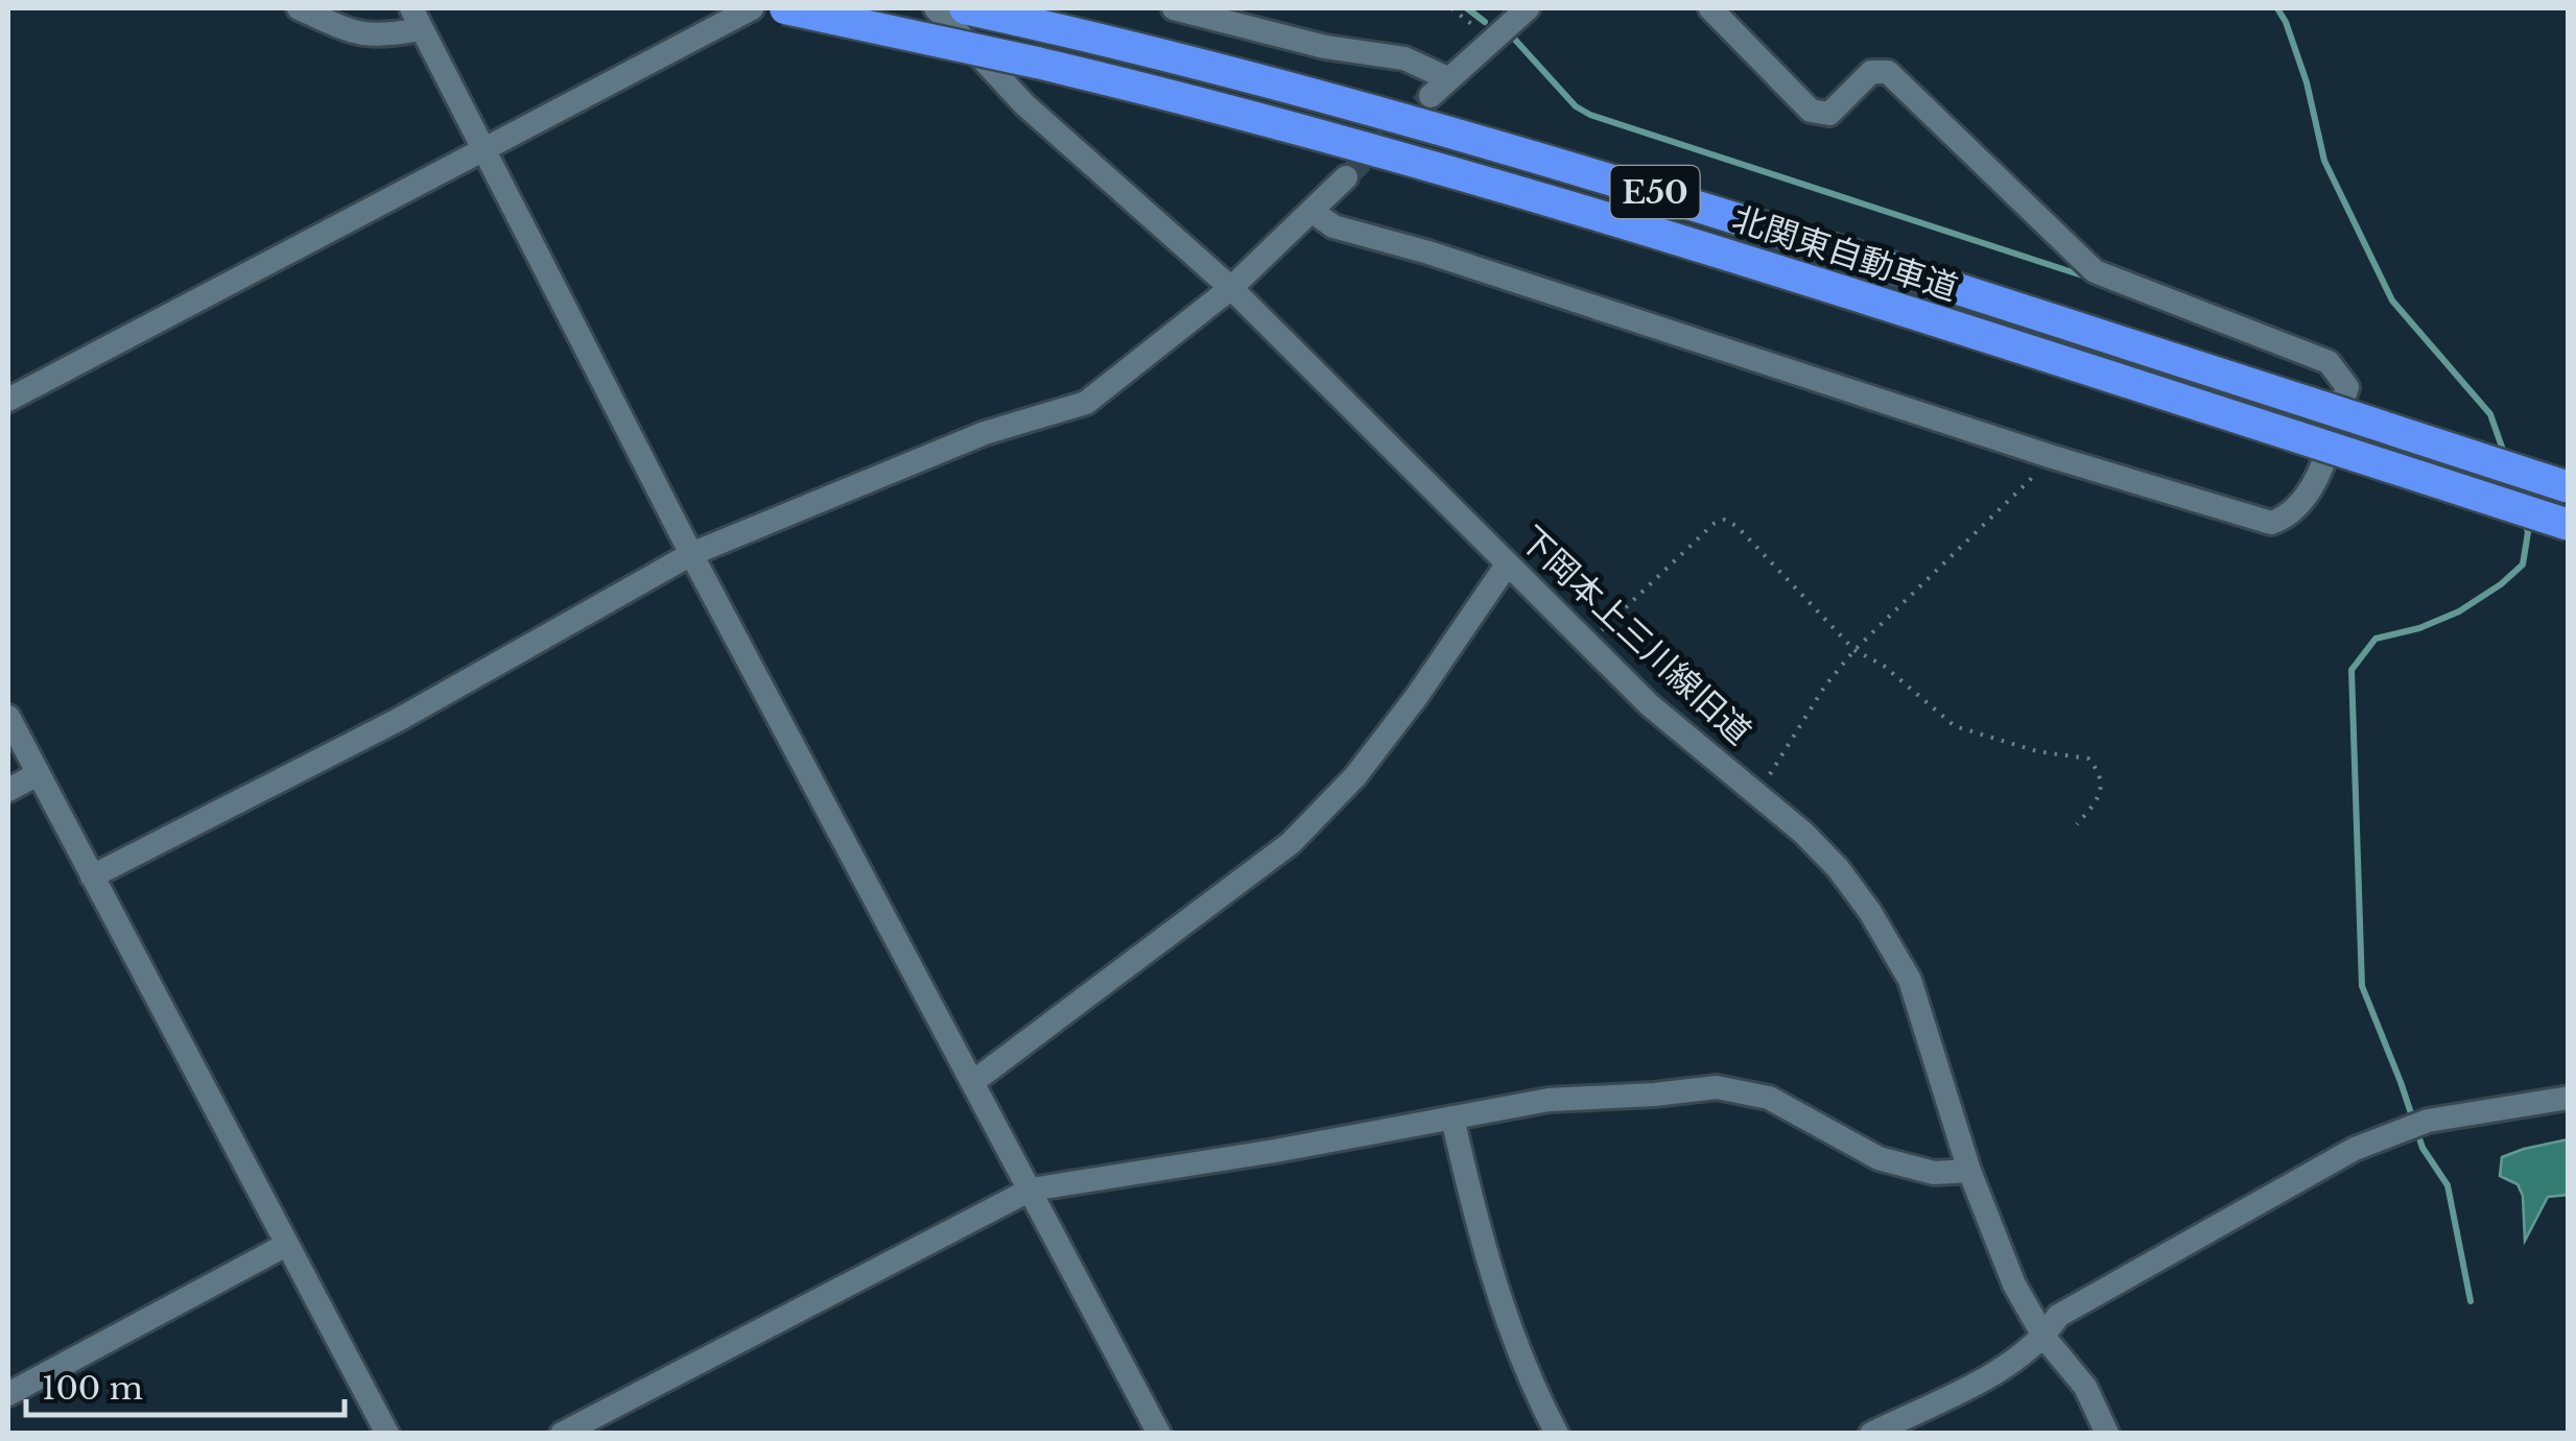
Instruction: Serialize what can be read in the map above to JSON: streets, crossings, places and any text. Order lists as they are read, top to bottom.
{
  "streets": {
    "highway": ["E50", "北関東自動車道"],
    "street": ["下岡本上三川線旧道"]
  },
  "scale_bar": "100 m"
}
